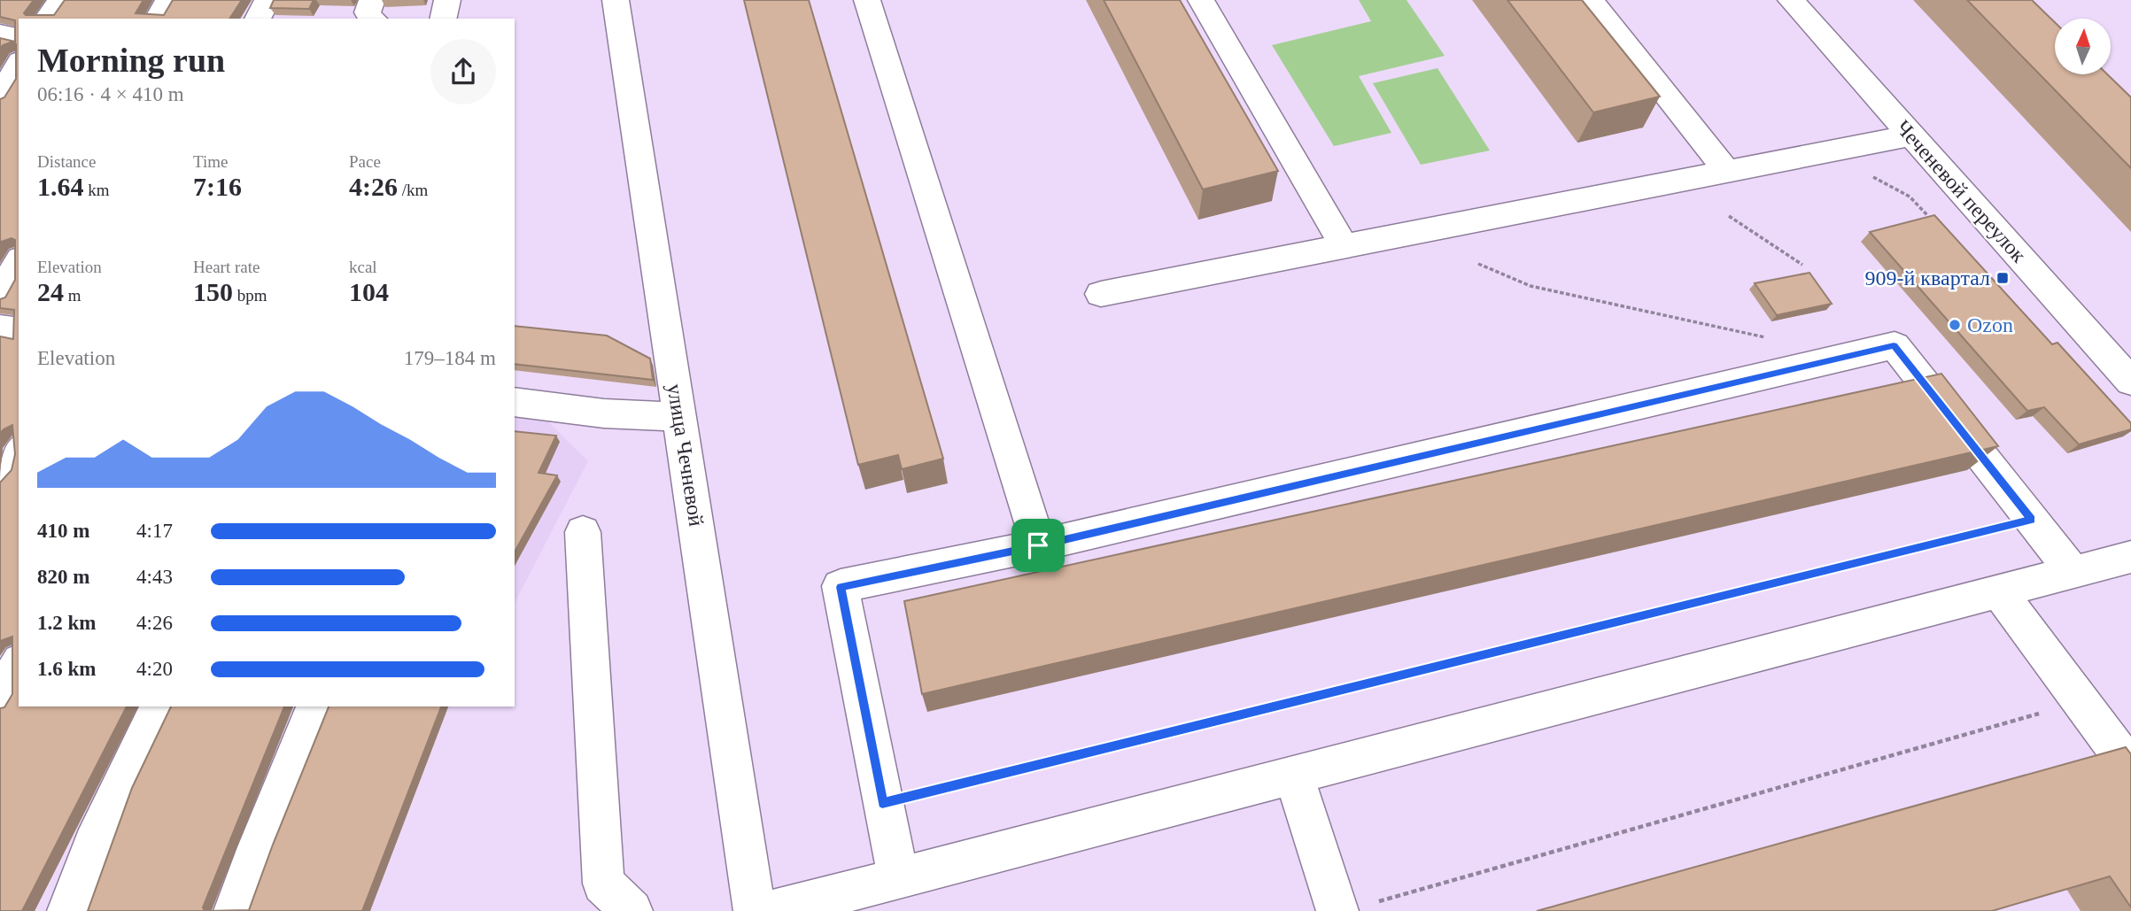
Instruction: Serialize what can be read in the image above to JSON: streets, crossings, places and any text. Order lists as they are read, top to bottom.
{
  "streets": {
    "street": ["Чеченевой переулок", "улица Чечневой"]
  },
  "places": {
    "transit": ["909-й квартал"],
    "other": ["Ozon"]
  },
  "north": "top",
  "page": {
    "heading": ["Morning run", "06:16 · 4 × 410 m"],
    "stats": [
      ["Distance", "1.64 km"],
      ["Time", "7:16"],
      ["Pace", "4:26 /km"],
      ["Elevation", "24 m"],
      ["Heart rate", "150 bpm"],
      ["kcal", "104"]
    ],
    "chart": ["Elevation", "179–184 m"],
    "list": [
      {
        "name": "410 m",
        "note": "4:17"
      },
      {
        "name": "820 m",
        "note": "4:43"
      },
      {
        "name": "1.2 km",
        "note": "4:26"
      },
      {
        "name": "1.6 km",
        "note": "4:20"
      }
    ]
  }
}
